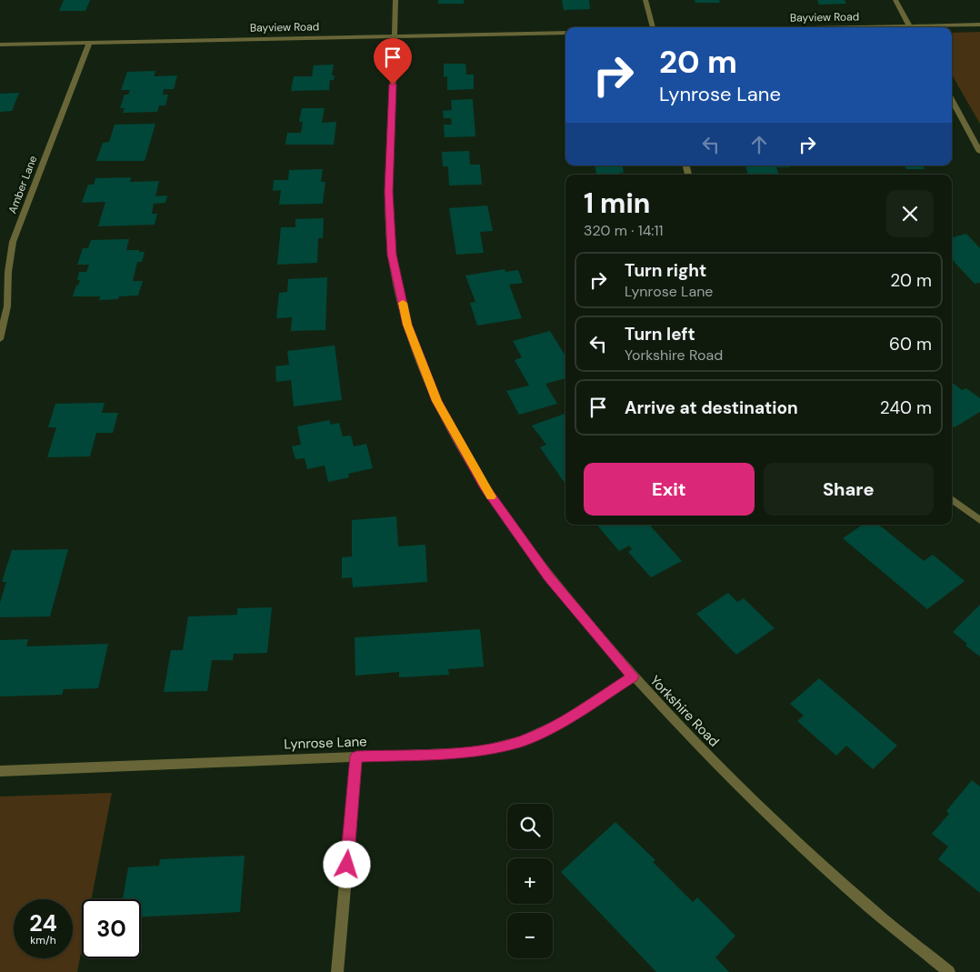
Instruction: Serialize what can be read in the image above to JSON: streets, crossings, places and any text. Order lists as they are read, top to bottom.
{
  "streets": {
    "street": [
      "Bayview Road",
      "Amber Lane",
      "Yorkshire Road",
      "Lynrose Lane"
    ]
  },
  "crossings": [
    ["Bayview Road", "Amber Lane"],
    ["Bayview Road", "Yorkshire Road"],
    ["Yorkshire Road", "Lynrose Lane"]
  ],
  "page": {
    "turn": ["20 m", "Lynrose Lane"],
    "heading": ["1 min", "320 m · 14:11"],
    "list": [
      {
        "name": "Turn right",
        "note": "Lynrose Lane",
        "value": "20 m"
      },
      {
        "name": "Turn left",
        "note": "Yorkshire Road",
        "value": "60 m"
      },
      {
        "name": "Arrive at destination",
        "value": "240 m"
      }
    ],
    "buttons": ["Exit", "Share"],
    "map_buttons": ["+", "−"],
    "speed": "24 km/h",
    "limit": "30"
  }
}
